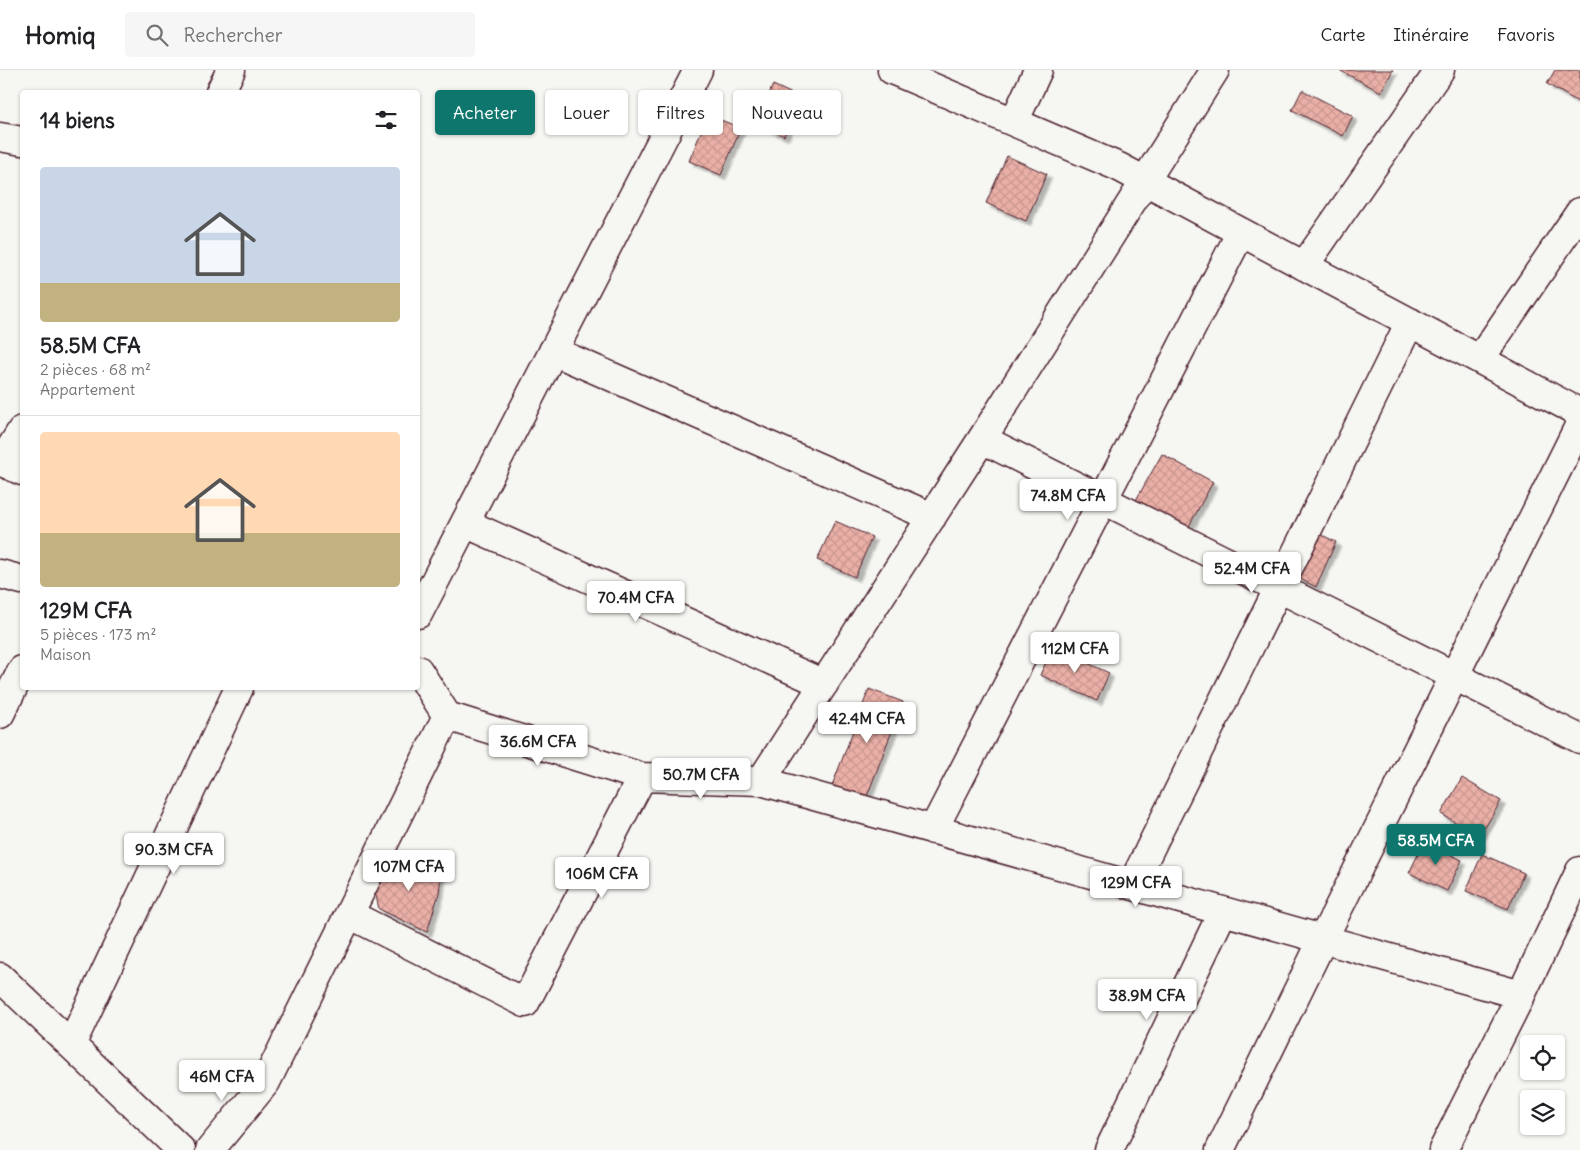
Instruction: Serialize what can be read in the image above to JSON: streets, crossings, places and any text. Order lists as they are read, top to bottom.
{
  "page": {
    "header": "Homiq",
    "search": "Rechercher",
    "nav": ["Carte", "Itinéraire", "Favoris"],
    "chip": [
      "Acheter",
      "Louer",
      "Filtres",
      "Nouveau"
    ],
    "heading": "14 biens",
    "list": [
      {
        "name": "58.5M CFA",
        "note": "2 pièces · 68 m² · Appartement"
      },
      {
        "name": "129M CFA",
        "note": "5 pièces · 173 m² · Maison"
      }
    ],
    "price": [
      "74.8M CFA",
      "52.4M CFA",
      "70.4M CFA",
      "112M CFA",
      "42.4M CFA",
      "36.6M CFA",
      "50.7M CFA",
      "58.5M CFA",
      "90.3M CFA",
      "107M CFA",
      "106M CFA",
      "129M CFA",
      "38.9M CFA",
      "46M CFA"
    ]
  }
}
